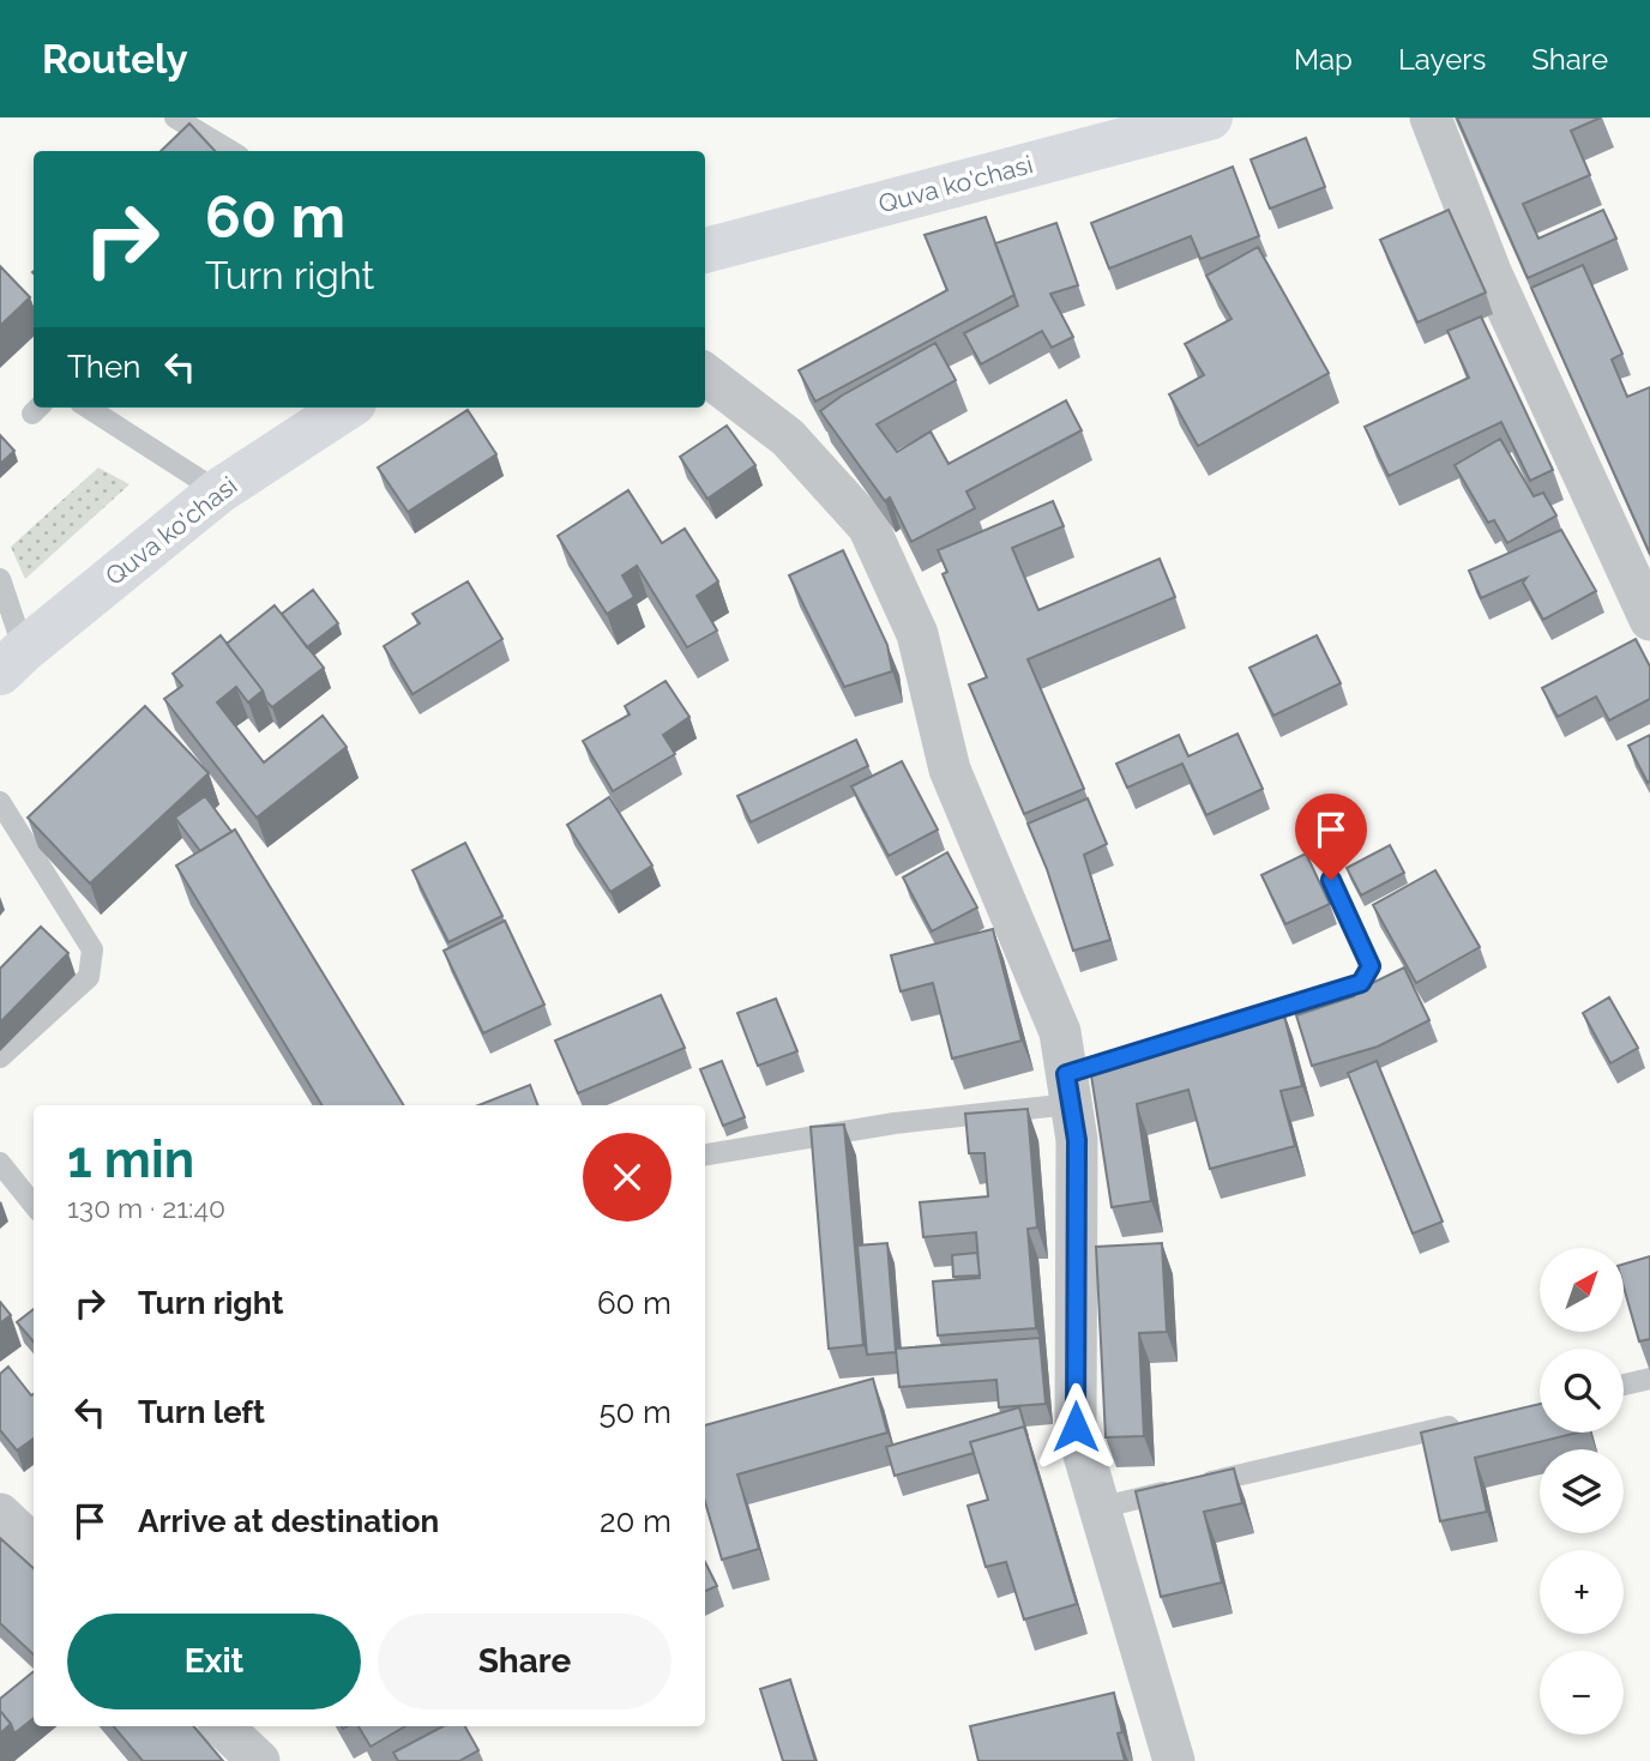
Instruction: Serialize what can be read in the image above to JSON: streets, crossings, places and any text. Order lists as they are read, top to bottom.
{
  "streets": {
    "main road": ["Quva ko'chasi"]
  },
  "north": "top right",
  "page": {
    "header": "Routely",
    "nav": ["Map", "Layers", "Share"],
    "turn": ["60 m", "Turn right"],
    "then": "Then",
    "heading": ["1 min", "130 m · 21:40"],
    "map_buttons": ["+", "−"],
    "list": [
      {
        "name": "Turn right",
        "value": "60 m"
      },
      {
        "name": "Turn left",
        "value": "50 m"
      },
      {
        "name": "Arrive at destination",
        "value": "20 m"
      }
    ],
    "buttons": ["Exit", "Share"]
  }
}
